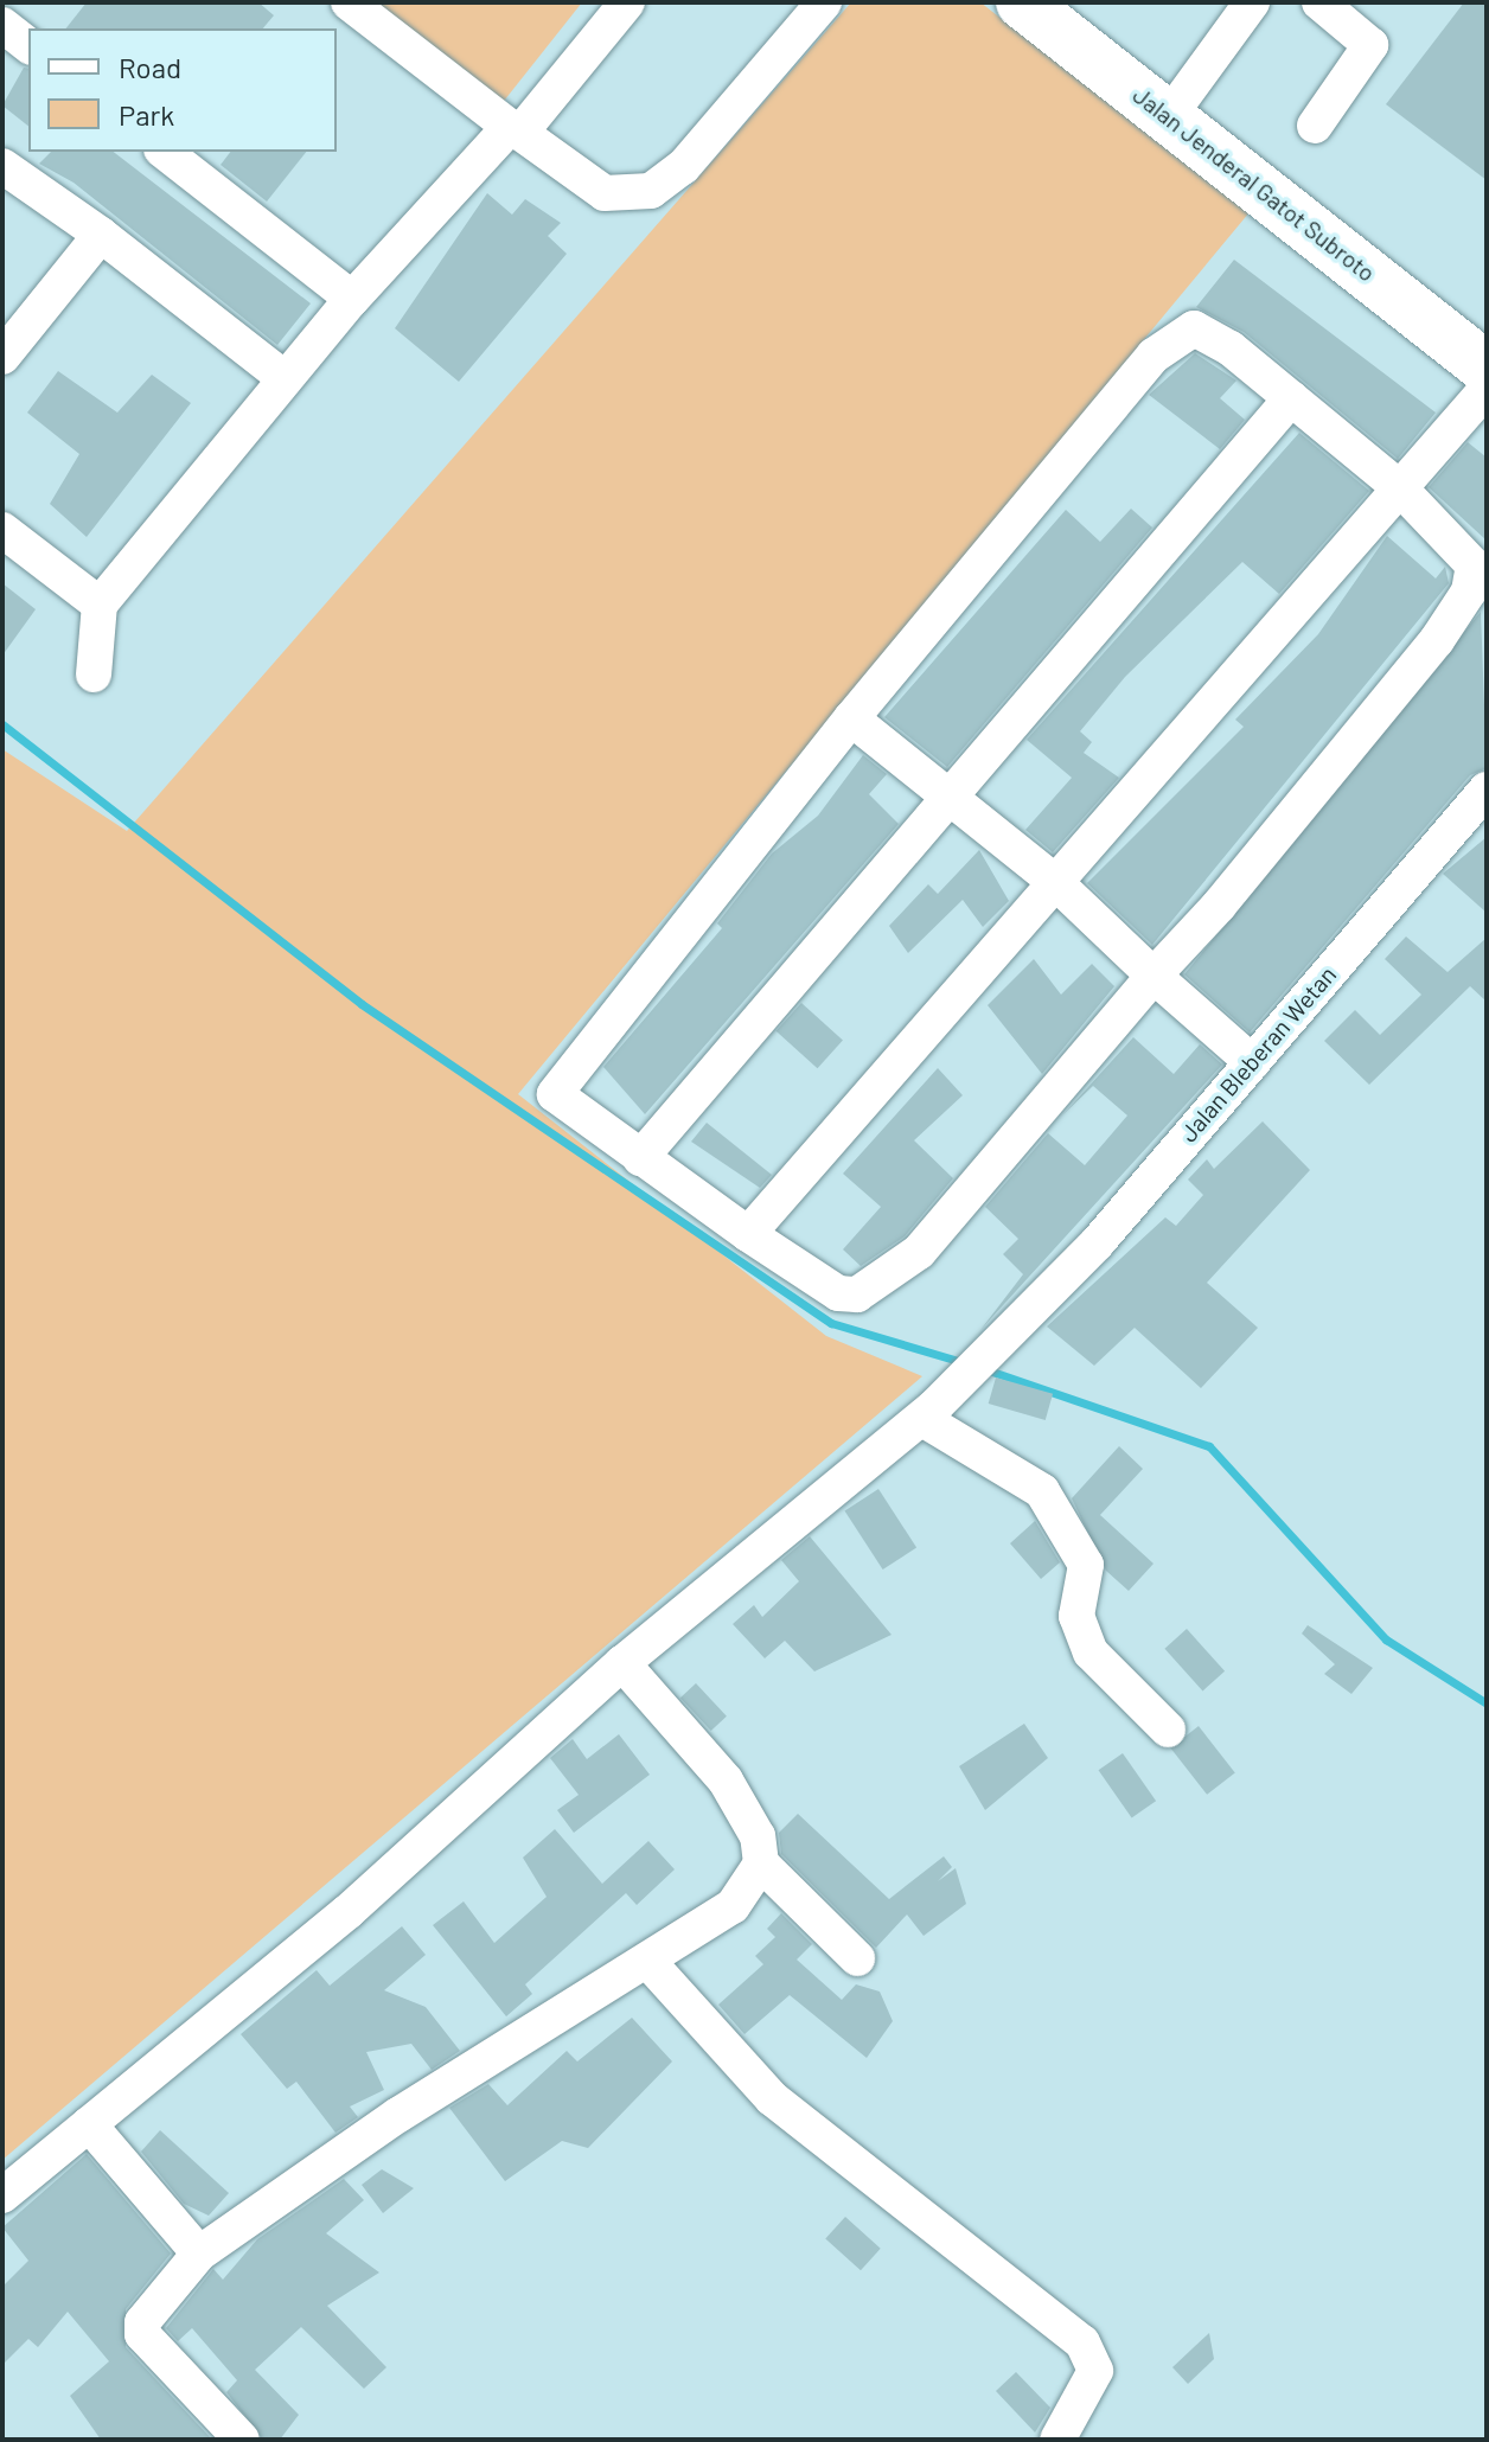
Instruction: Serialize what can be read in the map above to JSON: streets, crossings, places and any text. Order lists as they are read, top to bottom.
{
  "streets": {
    "highway": ["Jalan Jenderal Gatot Subroto"],
    "street": ["Jalan Bleberan Wetan"]
  },
  "legend": ["Road", "Park"]
}
